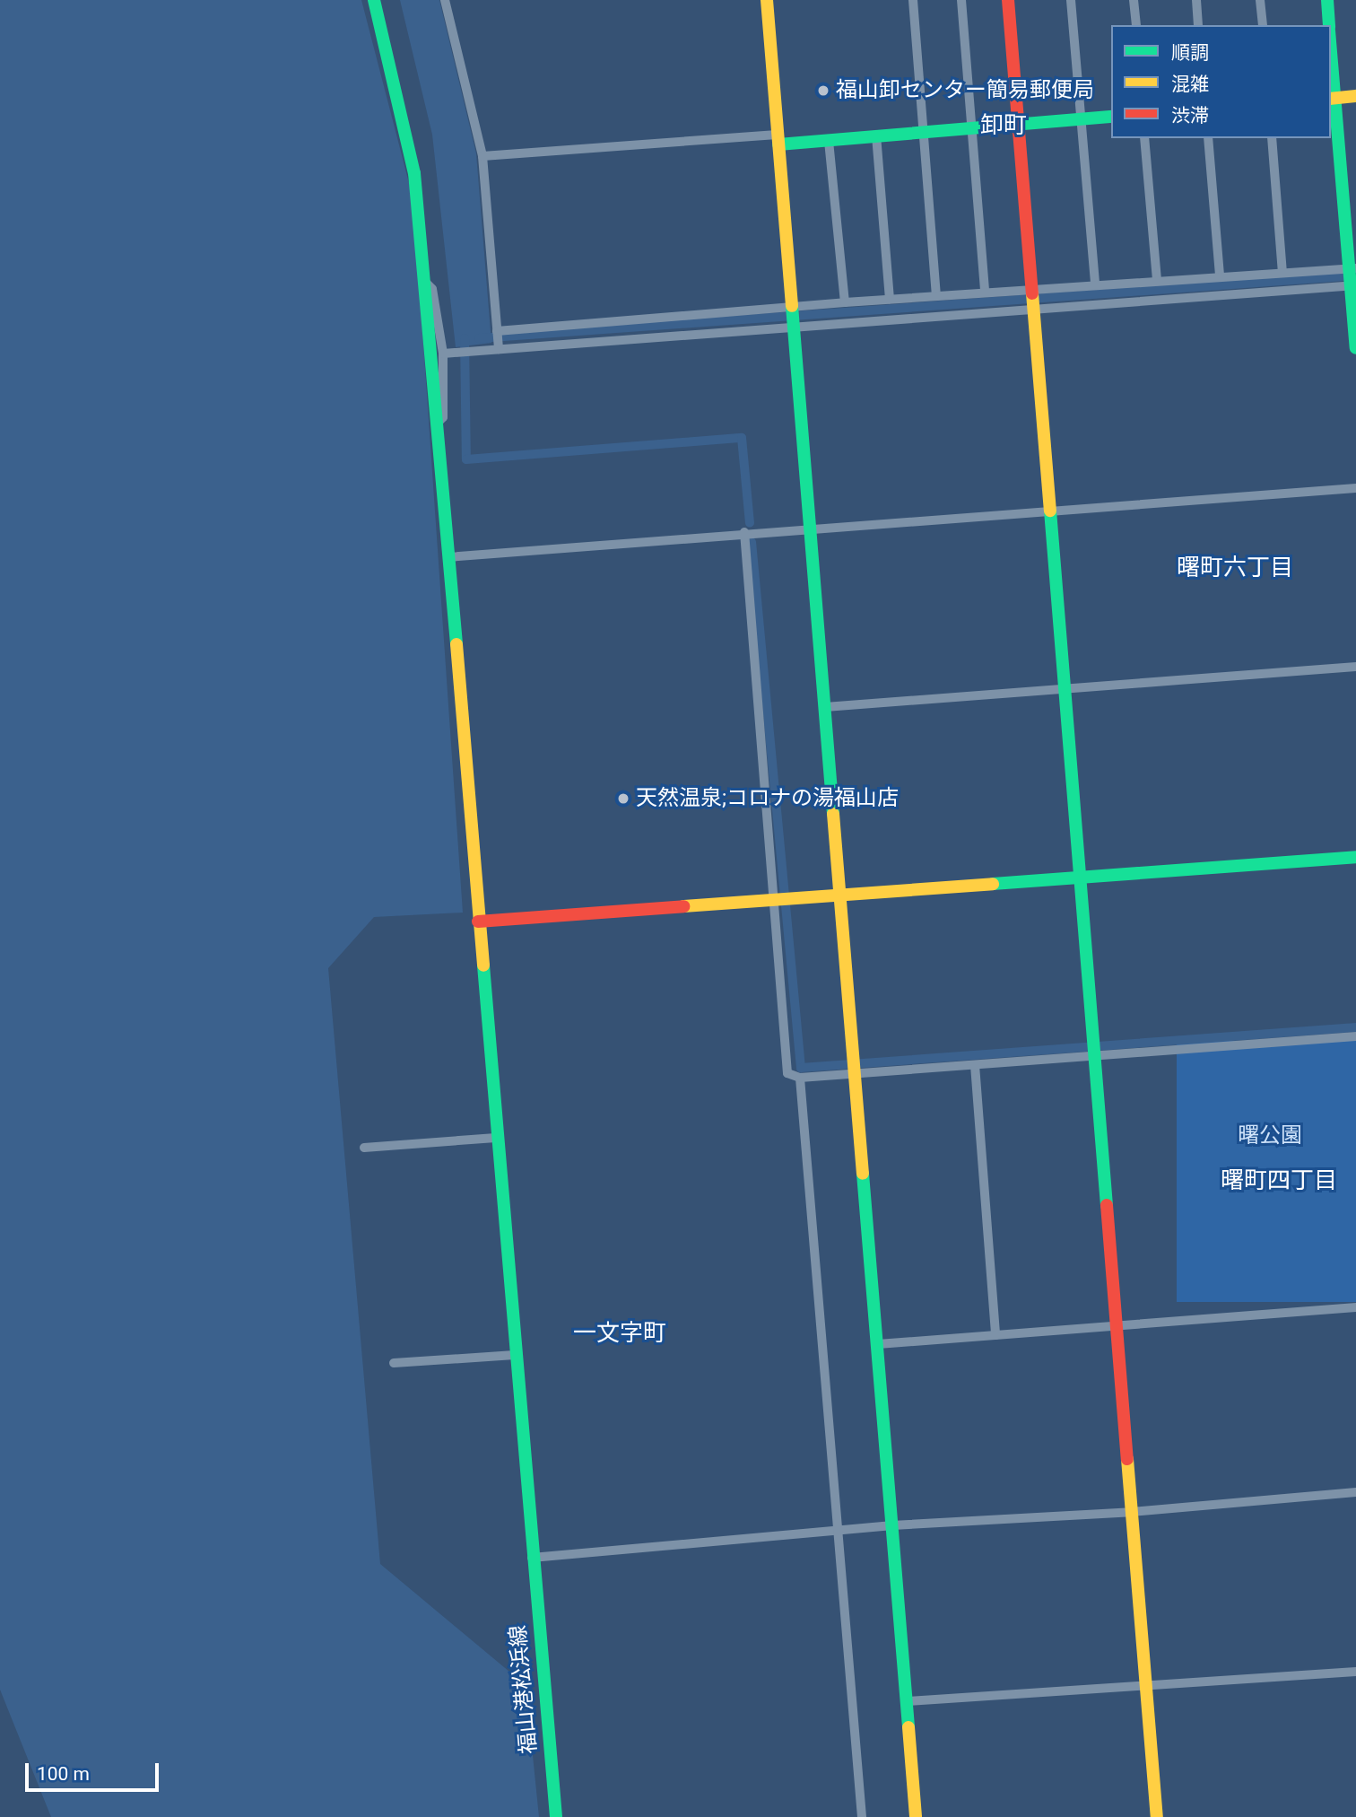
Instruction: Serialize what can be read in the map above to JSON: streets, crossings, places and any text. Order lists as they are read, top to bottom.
{
  "streets": {
    "street": ["福山港松浜線"]
  },
  "districts": [
    "卸町",
    "曙町六丁目",
    "曙町四丁目",
    "一文字町"
  ],
  "parks": ["曙公園"],
  "places": ["福山卸センター簡易郵便局", "天然温泉;コロナの湯福山店"],
  "legend": ["順調", "混雑", "渋滞"],
  "scale_bar": "100 m"
}
